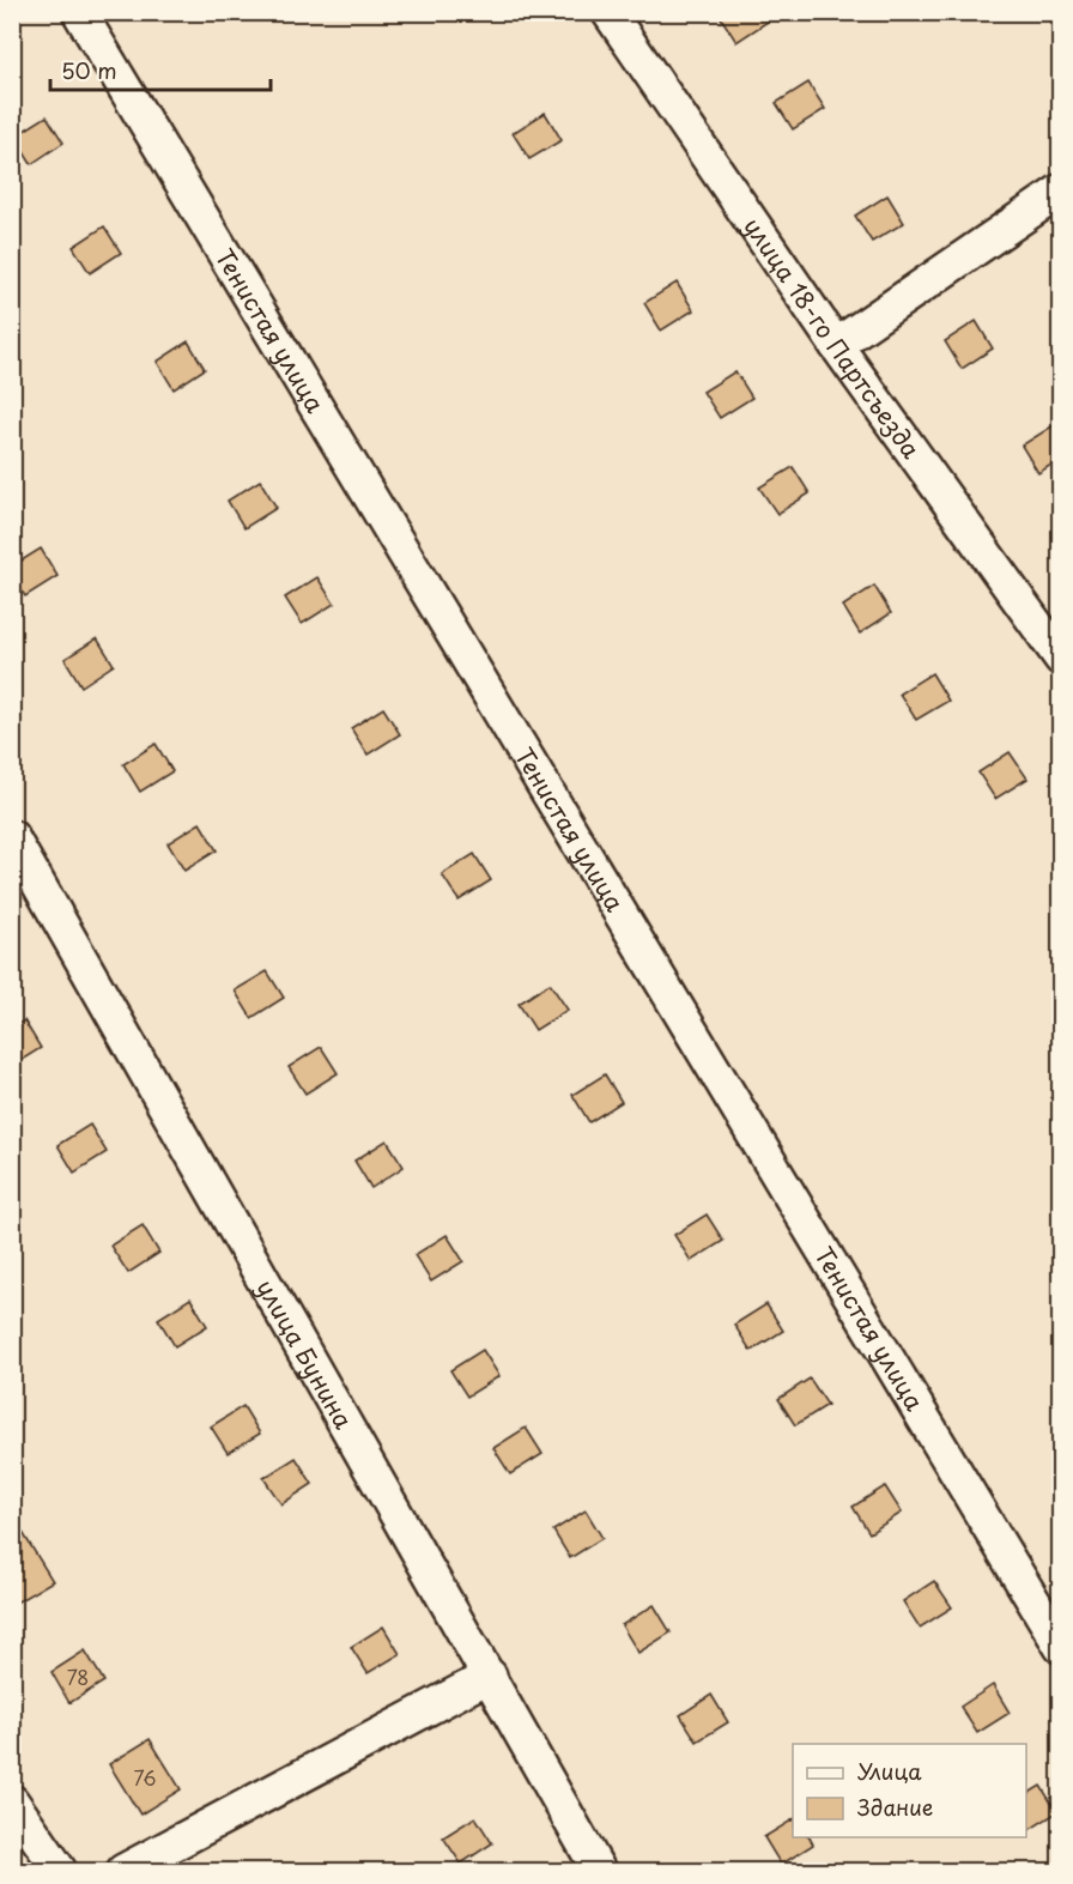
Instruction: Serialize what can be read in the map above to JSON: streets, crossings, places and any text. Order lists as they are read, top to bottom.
{
  "streets": {
    "street": ["Тенистая улица", "улица 18-го Партсъезда", "улица Бунина"]
  },
  "house_numbers": ["78", "76"],
  "legend": ["Улица", "Здание"],
  "scale_bar": "50 m"
}
